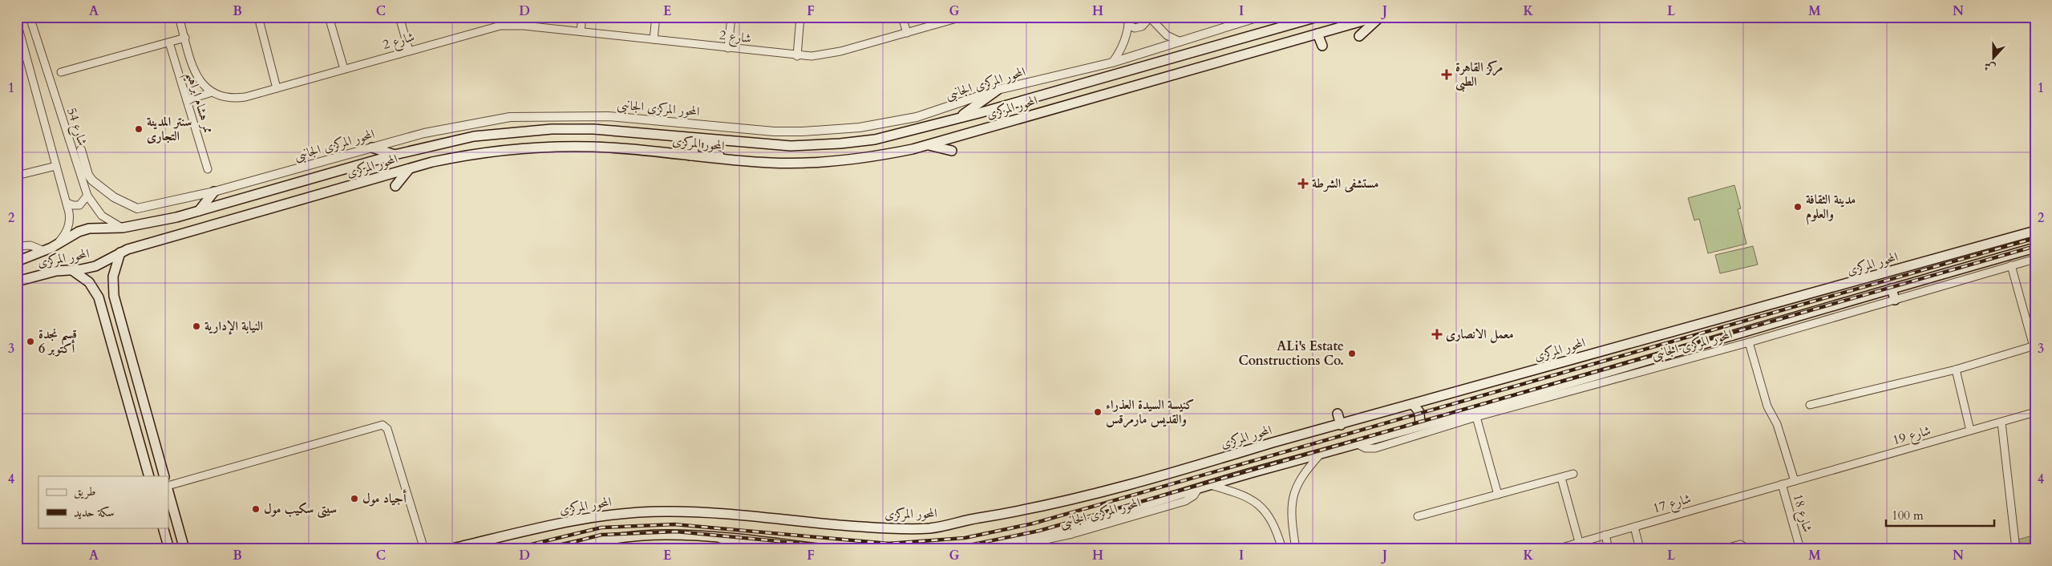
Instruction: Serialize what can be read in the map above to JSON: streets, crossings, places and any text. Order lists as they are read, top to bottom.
{
  "streets": {
    "main road": ["المحور المركزى"],
    "street": [
      "شارع 2",
      "المحور المركزى الجانبى",
      "ممر هشام ابراهيم",
      "شارع 54",
      "شارع 19",
      "شارع 17",
      "شارع 18"
    ]
  },
  "crossings": [
    ["المحور المركزى", "شارع 54"],
    ["شارع 19", "شارع 17"],
    ["شارع 17", "شارع 18"]
  ],
  "places": {
    "health": ["مركز القاهرة الطبى", "مستشفى الشرطة", "معمل الانصارى"],
    "other": [
      "سنتر المدينة التجارى",
      "مدينة الثقافة والعلوم",
      "النيابة الإدارية",
      "قسم نجدة 6 أكتوبر",
      "ALi's Estate Constructions Co.",
      "كنيسة السيدة العذراء والقديس مارمرقس",
      "أجياد مول",
      "سيتى سكيب مول"
    ]
  },
  "legend": ["طريق", "سكة حديد"],
  "scale_bar": "100 m",
  "north": "bottom",
  "grid": {
    "columns": [
      "A",
      "B",
      "C",
      "D",
      "E",
      "F",
      "G",
      "H",
      "I",
      "J",
      "K",
      "L",
      "M",
      "N"
    ],
    "rows": [
      "1",
      "2",
      "3",
      "4"
    ]
  }
}
